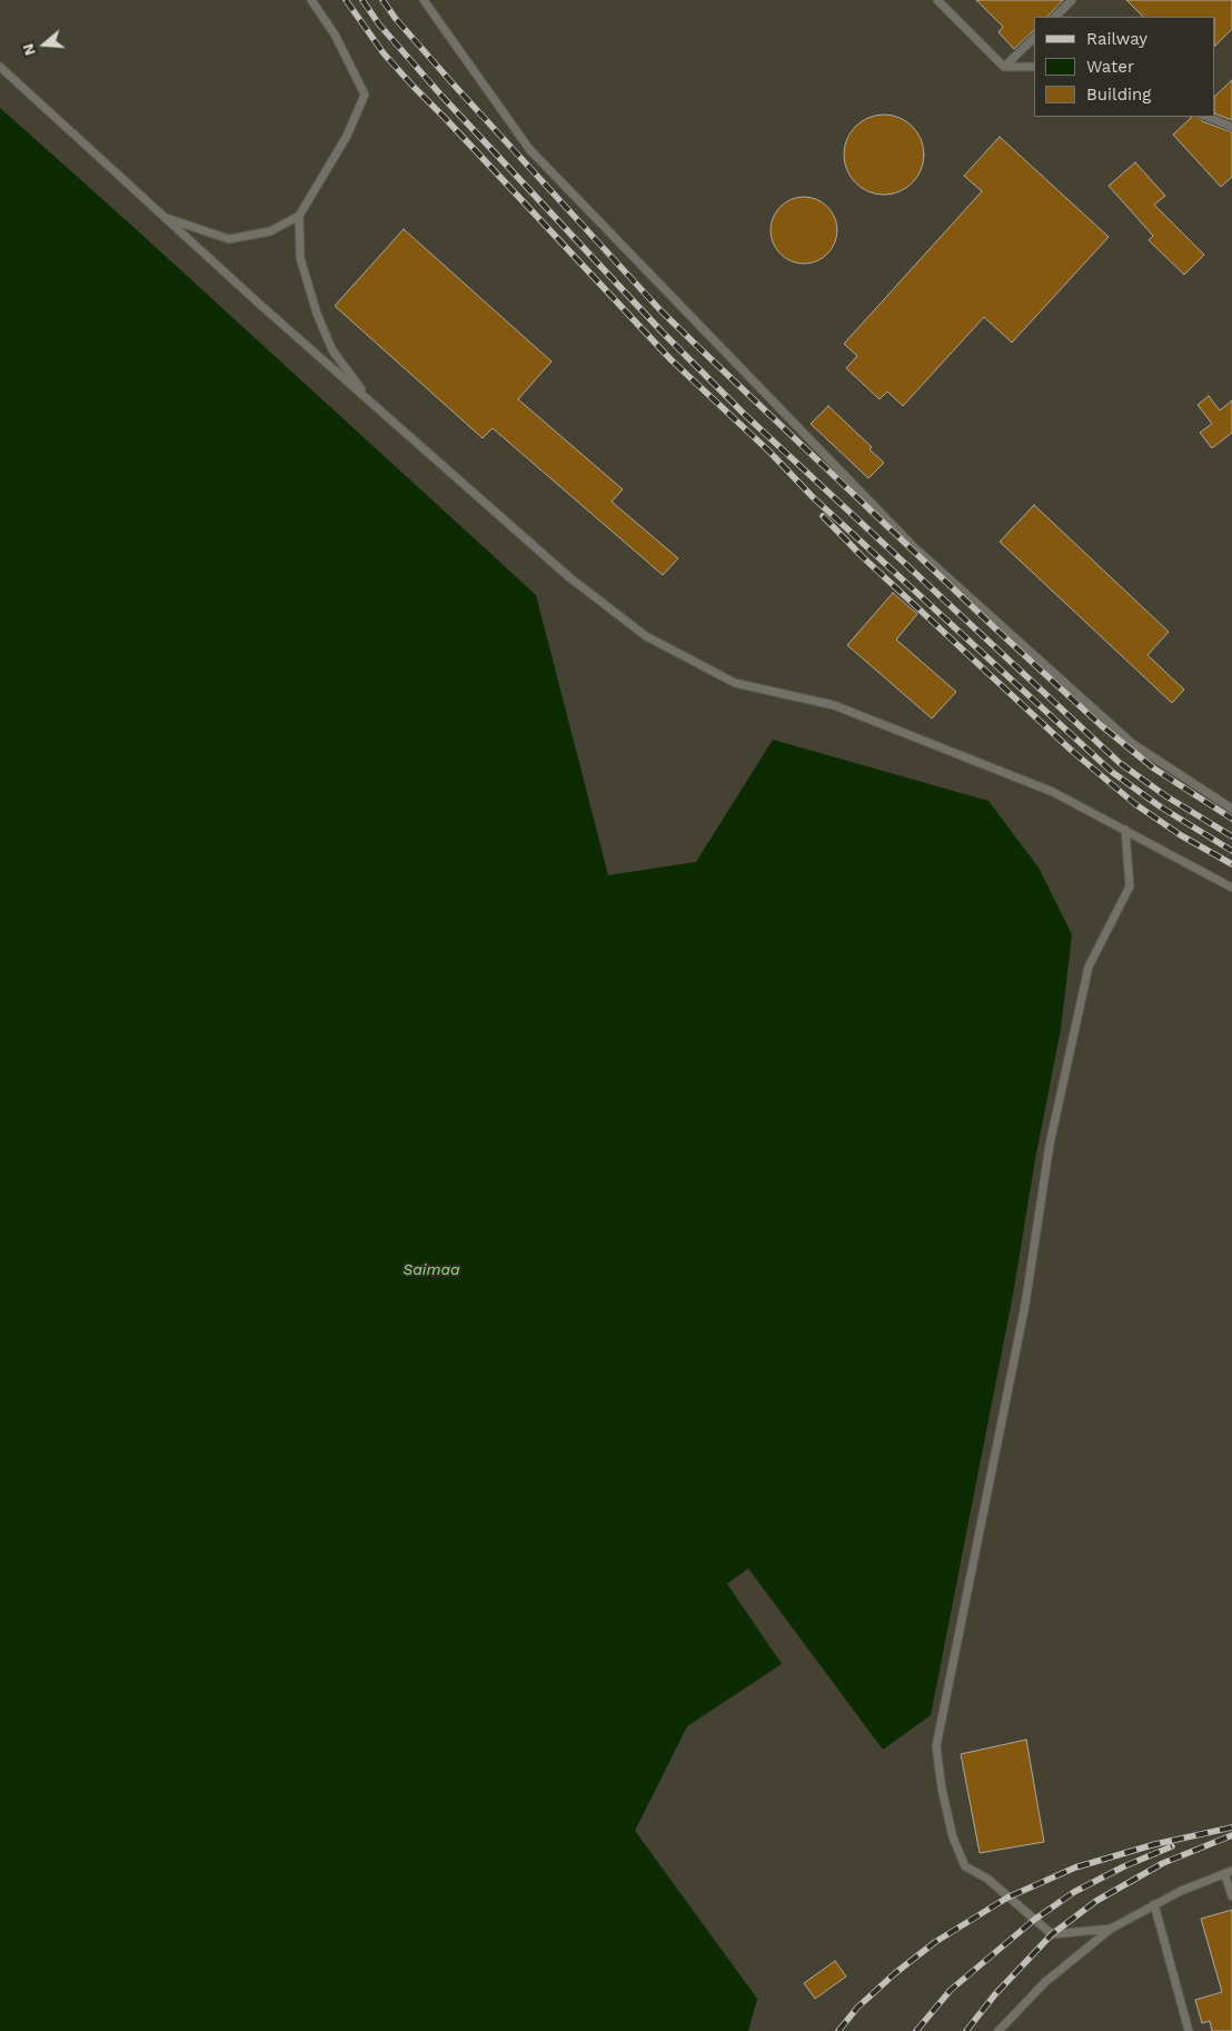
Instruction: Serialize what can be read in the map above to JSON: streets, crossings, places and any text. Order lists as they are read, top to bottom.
{
  "water": ["Saimaa"],
  "legend": ["Railway", "Water", "Building"],
  "north": "left"
}
